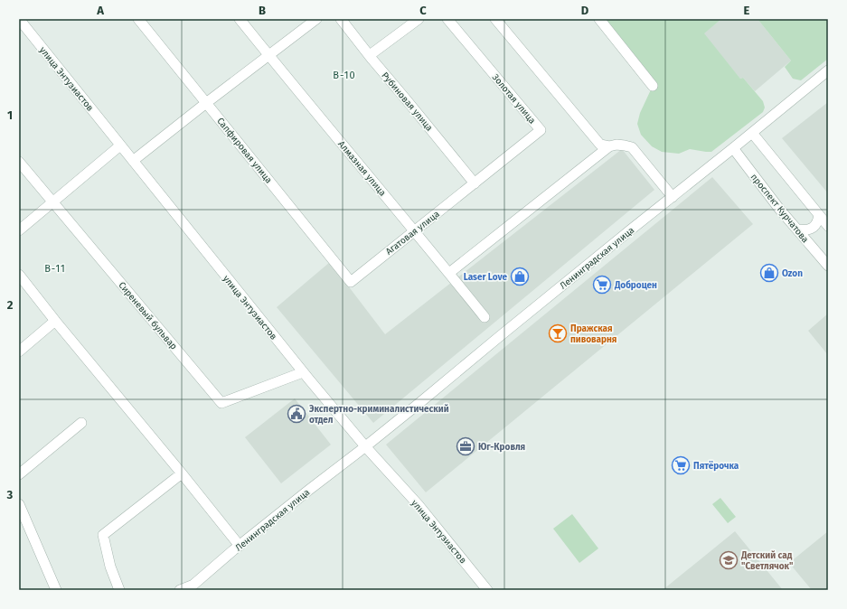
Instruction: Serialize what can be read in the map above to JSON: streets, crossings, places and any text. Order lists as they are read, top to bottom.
{
  "streets": {
    "street": [
      "улица Энтузиастов",
      "Золотая улица",
      "Рубиновая улица",
      "Сапфировая улица",
      "Алмазная улица",
      "проспект Курчатова",
      "Агатовая улица",
      "Ленинградская улица",
      "Сиреневый бульвар"
    ]
  },
  "crossings": [
    ["улица Энтузиастов", "Ленинградская улица"],
    ["улица Энтузиастов", "Сиреневый бульвар"],
    ["Золотая улица", "Рубиновая улица"],
    ["Золотая улица", "Агатовая улица"],
    ["Рубиновая улица", "Агатовая улица"],
    ["Сапфировая улица", "Агатовая улица"],
    ["Алмазная улица", "Агатовая улица"],
    ["проспект Курчатова", "Ленинградская улица"]
  ],
  "districts": ["В-10", "В-11"],
  "places": {
    "shop": ["Ozon", "Laser Love"],
    "supermarket": ["Доброцен", "Пятёрочка"],
    "bar": ["Пражская пивоварня"],
    "public building": ["Экспертно-криминалистический отдел"],
    "office": ["Юг-Кровля"],
    "school or university": ["Детский сад \"Светлячок\""]
  },
  "grid": {
    "columns": [
      "A",
      "B",
      "C",
      "D",
      "E"
    ],
    "rows": ["1", "2", "3"]
  }
}
